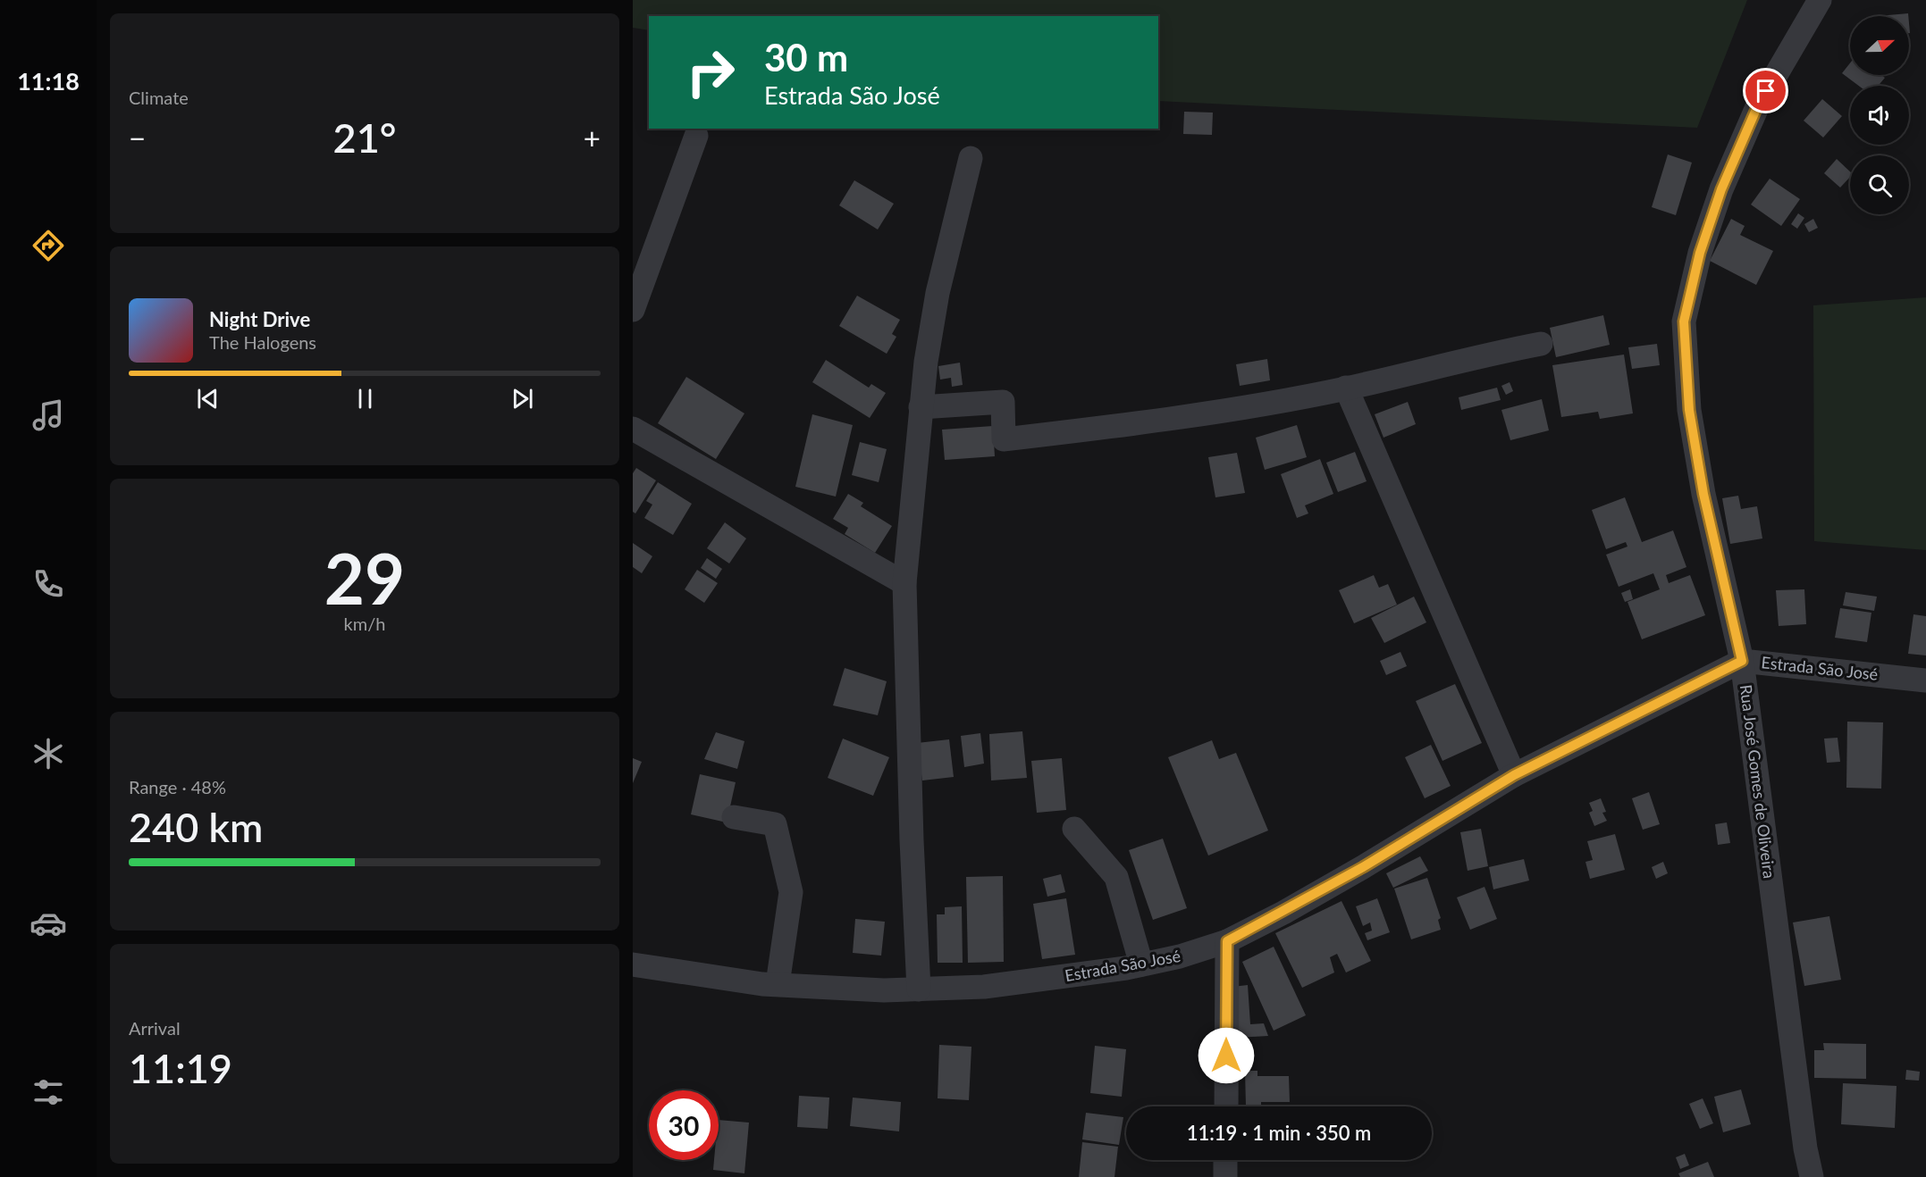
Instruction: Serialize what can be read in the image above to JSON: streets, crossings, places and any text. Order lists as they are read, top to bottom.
{
  "streets": {
    "street": ["Estrada São José", "Rua José Gomes de Oliveira"]
  },
  "crossings": [
    ["Estrada São José", "Rua José Gomes de Oliveira"]
  ],
  "north": "right",
  "page": {
    "tabs": "11:18",
    "tile": [
      "Climate",
      ["29", "km/h"],
      ["Range · 48%", "240 km"],
      ["Arrival", "11:19"]
    ],
    "turn": ["30 m", "Estrada São José"],
    "heat": ["−", "21°", "+"],
    "song": ["Night Drive", "The Halogens"],
    "limit": "30",
    "trip": "11:19 · 1 min · 350 m"
  }
}
